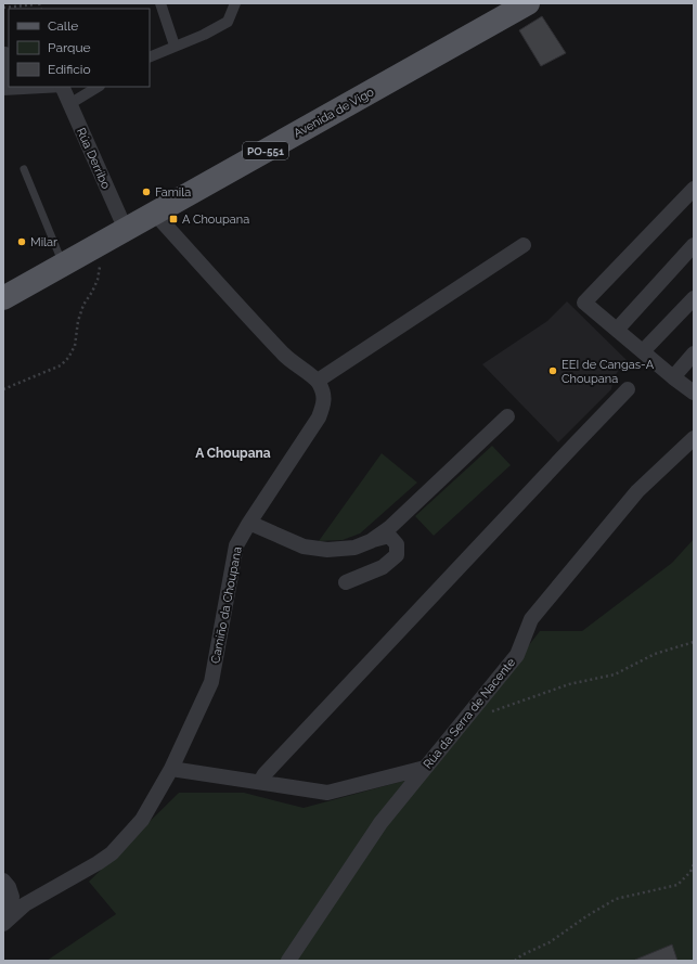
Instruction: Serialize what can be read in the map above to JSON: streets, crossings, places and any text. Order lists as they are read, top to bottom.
{
  "streets": {
    "main road": ["Avenida de Vigo", "PO-551"],
    "street": ["Rúa Derribo", "Camiño da Choupana", "Rúa da Serra de Nacente"]
  },
  "crossings": [
    ["Avenida de Vigo", "Rúa Derribo"]
  ],
  "districts": ["A Choupana"],
  "places": {
    "other": ["Famila", "Milar", "EEI de Cangas-A Choupana"],
    "transit": ["A Choupana"]
  },
  "legend": ["Calle", "Parque", "Edificio"]
}
